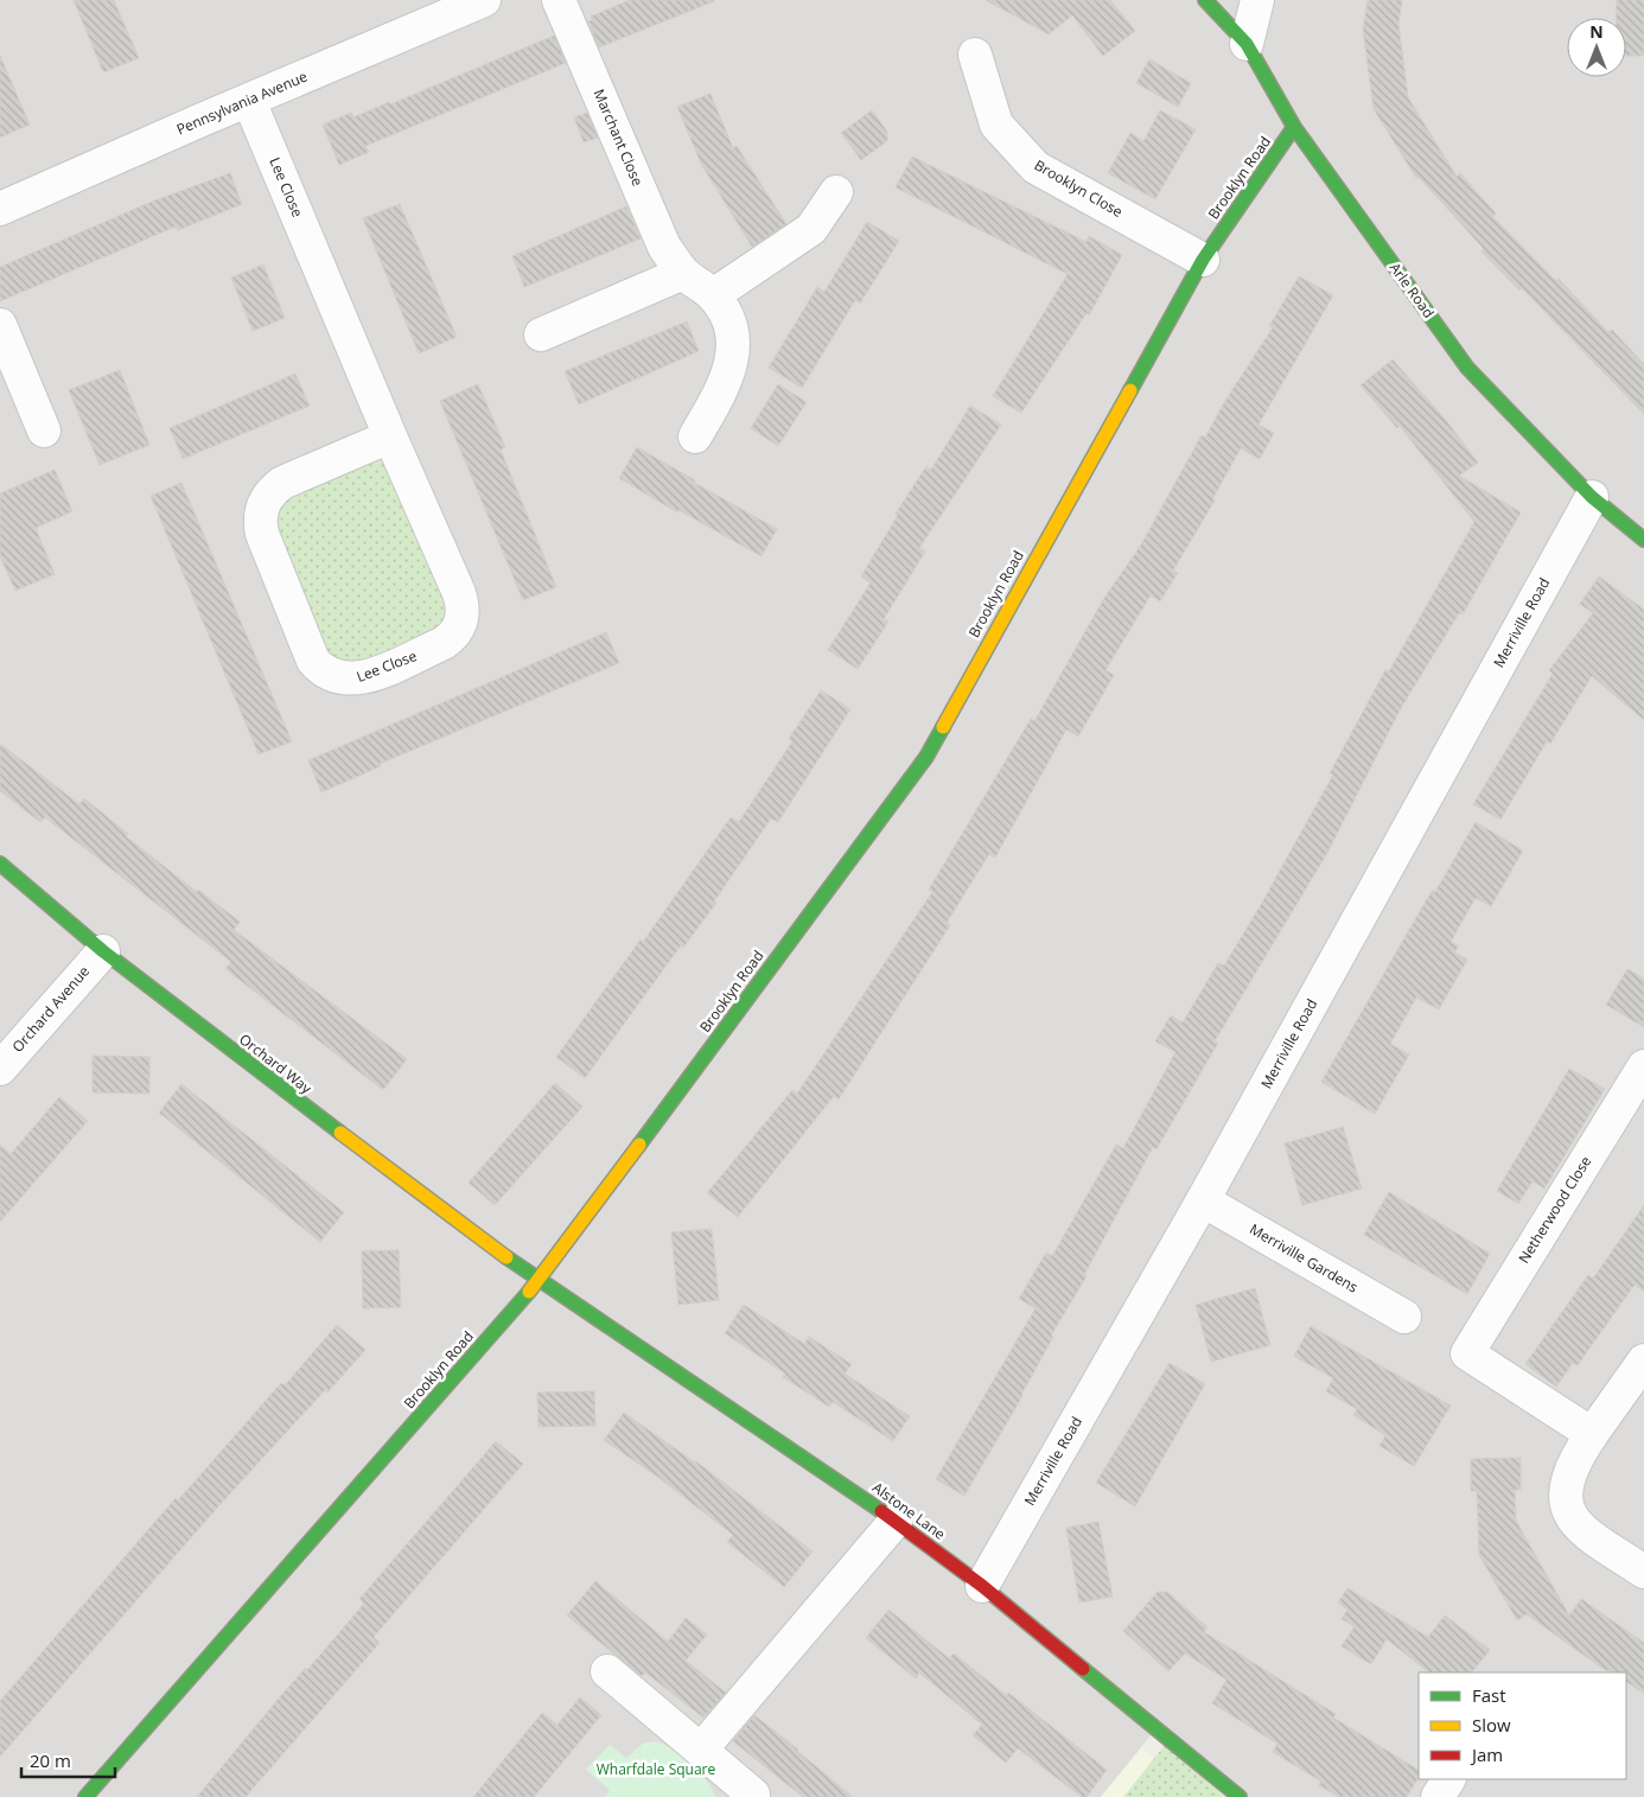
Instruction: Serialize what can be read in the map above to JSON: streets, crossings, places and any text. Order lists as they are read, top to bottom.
{
  "streets": {
    "street": [
      "Pennsylvania Avenue",
      "Marchant Close",
      "Brooklyn Road",
      "Lee Close",
      "Brooklyn Close",
      "Arle Road",
      "Merriville Road",
      "Orchard Avenue",
      "Orchard Way",
      "Netherwood Close",
      "Merriville Gardens",
      "Alstone Lane"
    ]
  },
  "crossings": [
    ["Pennsylvania Avenue", "Lee Close"],
    ["Brooklyn Road", "Brooklyn Close"],
    ["Brooklyn Road", "Arle Road"],
    ["Brooklyn Road", "Orchard Way"],
    ["Brooklyn Road", "Alstone Lane"],
    ["Arle Road", "Merriville Road"],
    ["Merriville Road", "Merriville Gardens"],
    ["Merriville Road", "Alstone Lane"],
    ["Orchard Avenue", "Orchard Way"],
    ["Orchard Way", "Alstone Lane"]
  ],
  "parks": ["Wharfdale Square"],
  "legend": ["Fast", "Slow", "Jam"],
  "scale_bar": "20 m",
  "north": "top"
}
